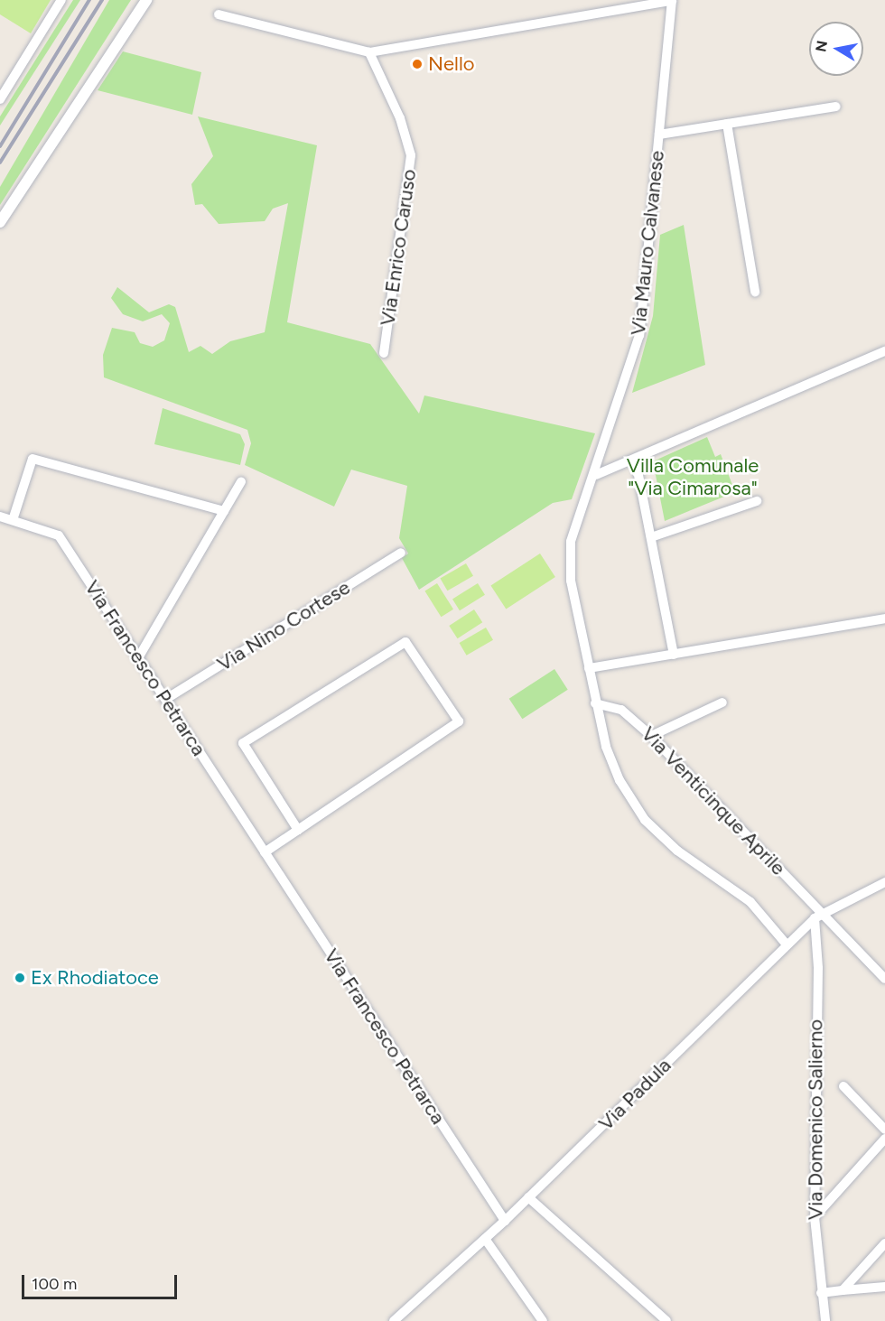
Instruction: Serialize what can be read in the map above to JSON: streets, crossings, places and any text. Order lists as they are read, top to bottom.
{
  "streets": {
    "street": [
      "Via Mauro Calvanese",
      "Via Enrico Caruso",
      "Via Nino Cortese",
      "Via Francesco Petrarca",
      "Via Venticinque Aprile",
      "Via Padula",
      "Via Domenico Salierno"
    ]
  },
  "crossings": [
    ["Via Mauro Calvanese", "Via Venticinque Aprile"],
    ["Via Mauro Calvanese", "Via Padula"],
    ["Via Nino Cortese", "Via Francesco Petrarca"],
    ["Via Francesco Petrarca", "Via Padula"],
    ["Via Venticinque Aprile", "Via Padula"],
    ["Via Venticinque Aprile", "Via Domenico Salierno"],
    ["Via Padula", "Via Domenico Salierno"]
  ],
  "parks": ["Villa Comunale \"Via Cimarosa\""],
  "places": ["Nello", "Ex Rhodiatoce"],
  "scale_bar": "100 m",
  "north": "left"
}
